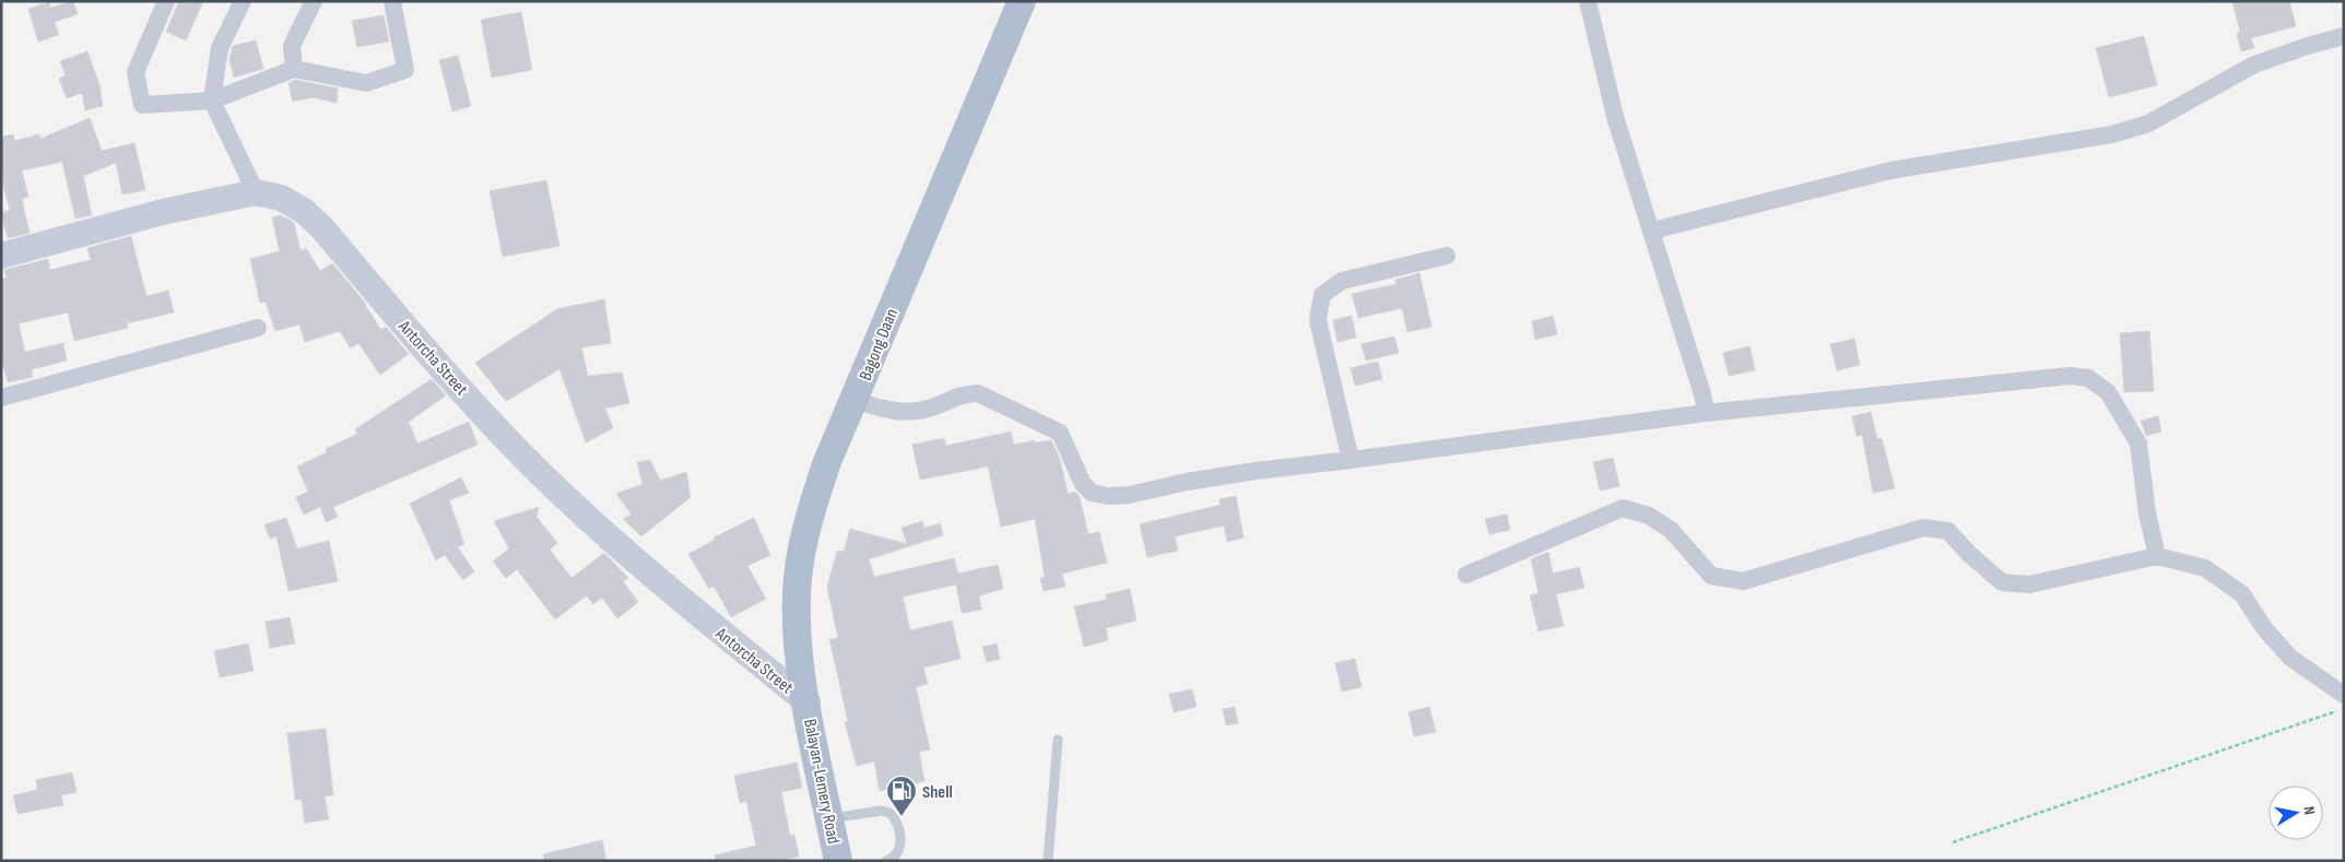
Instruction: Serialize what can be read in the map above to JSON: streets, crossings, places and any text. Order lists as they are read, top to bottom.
{
  "streets": {
    "main road": ["Bagong Daan", "Antorcha Street", "Balayan-Lemery Road"]
  },
  "crossings": [
    ["Bagong Daan", "Antorcha Street"],
    ["Bagong Daan", "Balayan-Lemery Road"],
    ["Antorcha Street", "Balayan-Lemery Road"]
  ],
  "places": {
    "fuel station": ["Shell"]
  },
  "north": "right"
}
